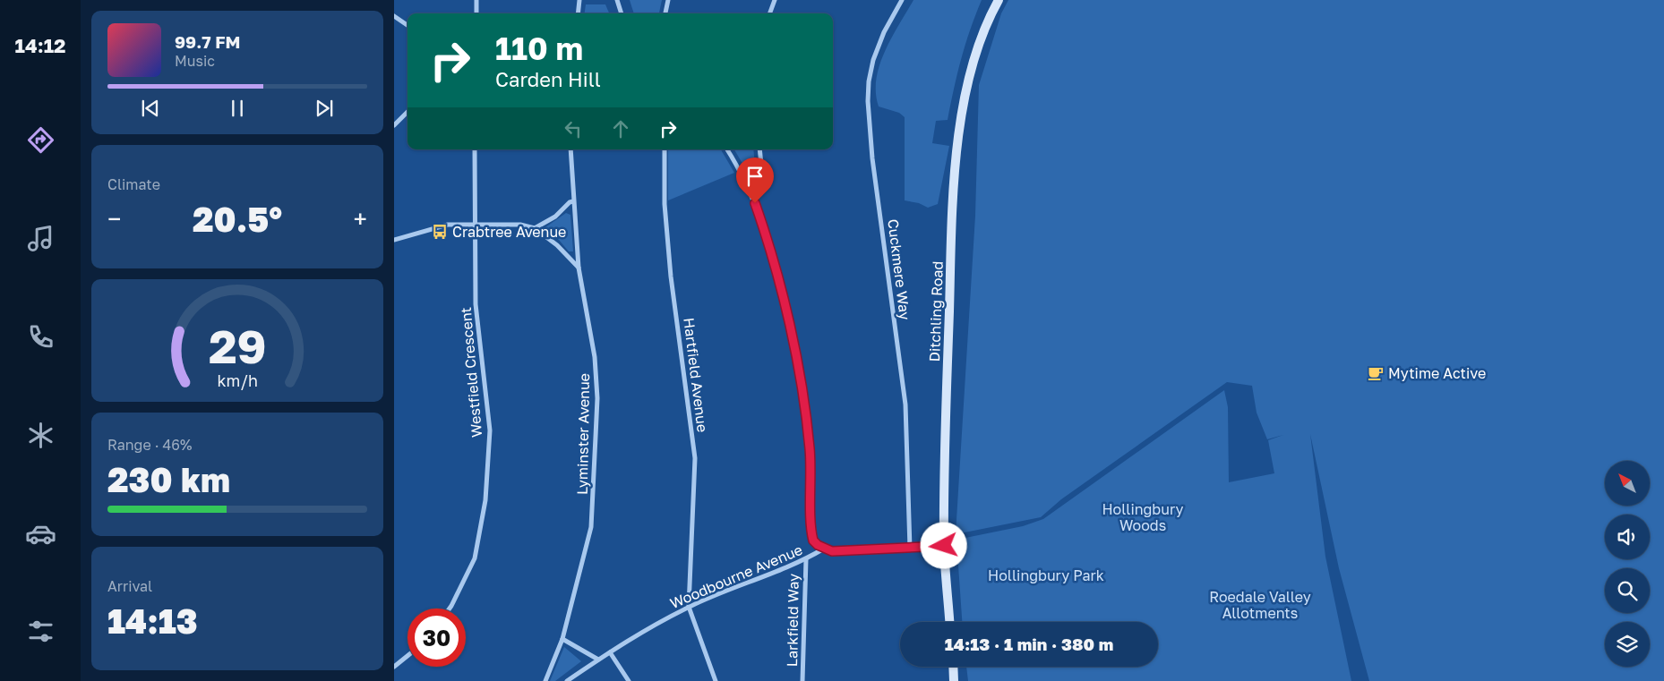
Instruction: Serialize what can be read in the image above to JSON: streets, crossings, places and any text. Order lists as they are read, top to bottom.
{
  "streets": {
    "street": [
      "Cuckmere Way",
      "Ditchling Road",
      "Westfield Crescent",
      "Hartfield Avenue",
      "Lyminster Avenue",
      "Woodbourne Avenue",
      "Larkfield Way"
    ]
  },
  "crossings": [
    ["Hartfield Avenue", "Woodbourne Avenue"],
    ["Woodbourne Avenue", "Larkfield Way"]
  ],
  "parks": ["Hollingbury Woods", "Hollingbury Park", "Roedale Valley Allotments"],
  "places": {
    "bus stop": ["Crabtree Avenue"],
    "cafe": ["Mytime Active"]
  },
  "north": "top left",
  "page": {
    "tabs": "14:12",
    "turn": ["110 m", "Carden Hill"],
    "song": ["99.7 FM", "Music"],
    "tile": [
      "Climate",
      ["Range · 46%", "230 km"],
      ["Arrival", "14:13"]
    ],
    "heat": ["−", "20.5°", "+"],
    "limit": "30",
    "trip": "14:13 · 1 min · 380 m",
    "gauge": ["29", "km/h"]
  }
}
